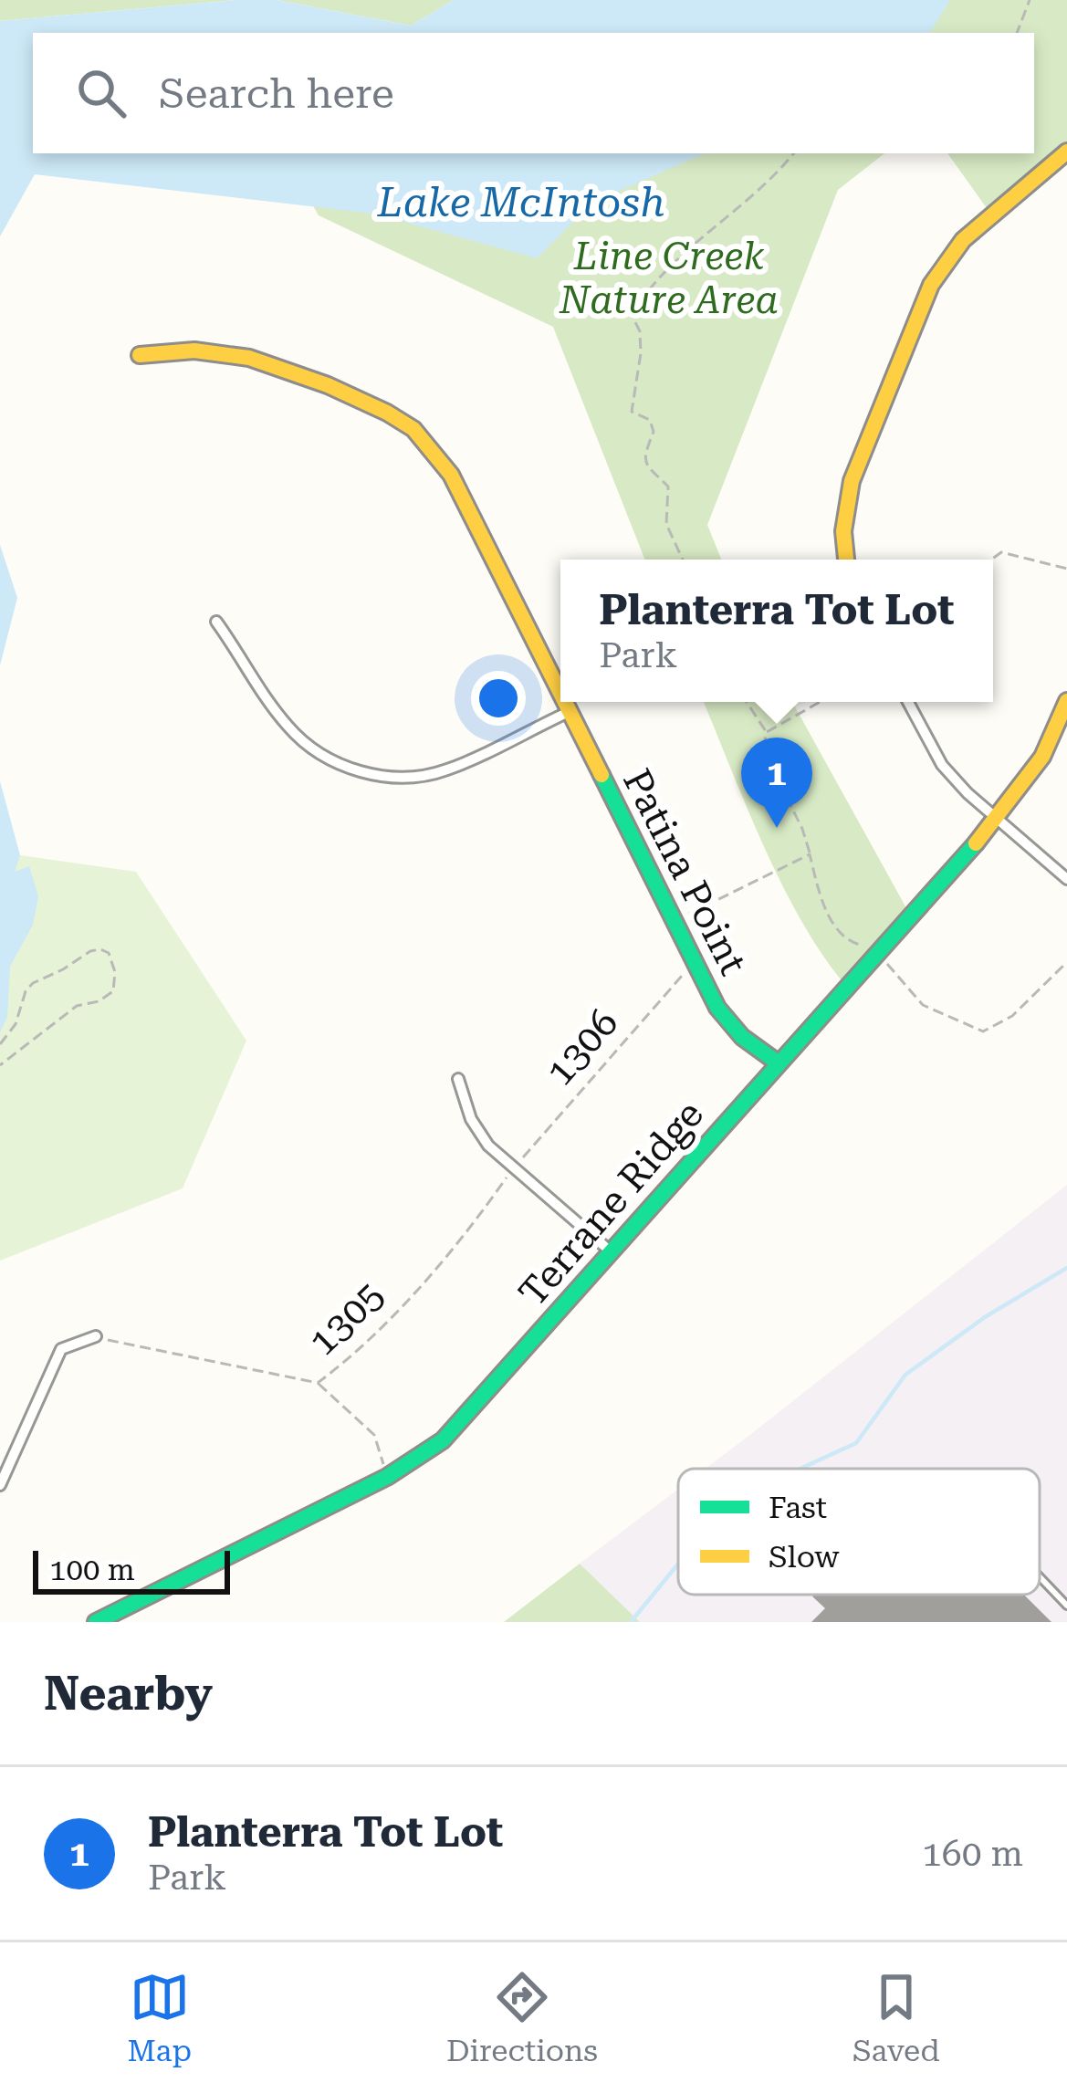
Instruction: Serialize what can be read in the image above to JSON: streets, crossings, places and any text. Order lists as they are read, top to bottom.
{
  "streets": {
    "street": ["Patina Point", "Terrane Ridge"],
    "path": ["1306", "1305"]
  },
  "crossings": [
    ["Patina Point", "1306"],
    ["Patina Point", "Terrane Ridge"],
    ["1306", "1305"]
  ],
  "water": ["Lake McIntosh"],
  "parks": ["Line Creek Nature Area"],
  "legend": ["Fast", "Slow"],
  "scale_bar": "100 m",
  "page": {
    "search": "Search here",
    "popup": ["Planterra Tot Lot", "Park"],
    "pins": "1",
    "scale": "100 m",
    "heading": "Nearby",
    "list": [
      {
        "mark": "1",
        "name": "Planterra Tot Lot",
        "note": "Park",
        "value": "160 m"
      }
    ],
    "nav": ["Map", "Directions", "Saved"]
  }
}
